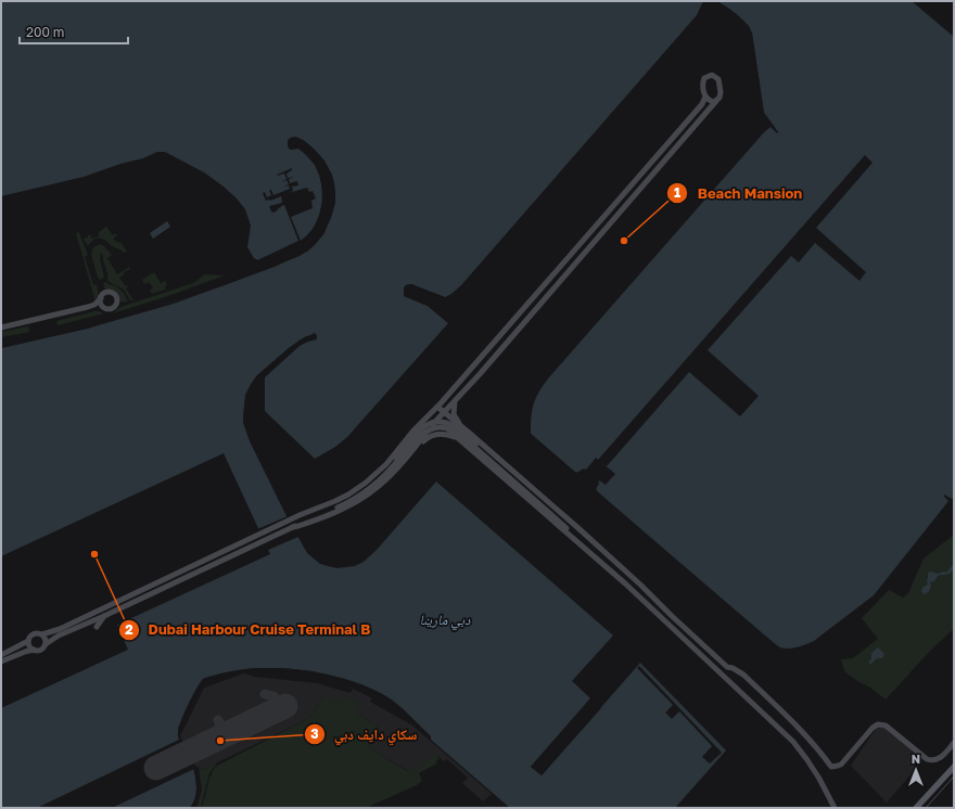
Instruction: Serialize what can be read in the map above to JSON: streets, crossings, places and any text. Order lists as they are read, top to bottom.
{
  "water": ["دبي مارينا"],
  "places": ["Beach Mansion", "Dubai Harbour Cruise Terminal B", "سكاي دايف دبي"],
  "scale_bar": "200 m",
  "north": "top"
}
